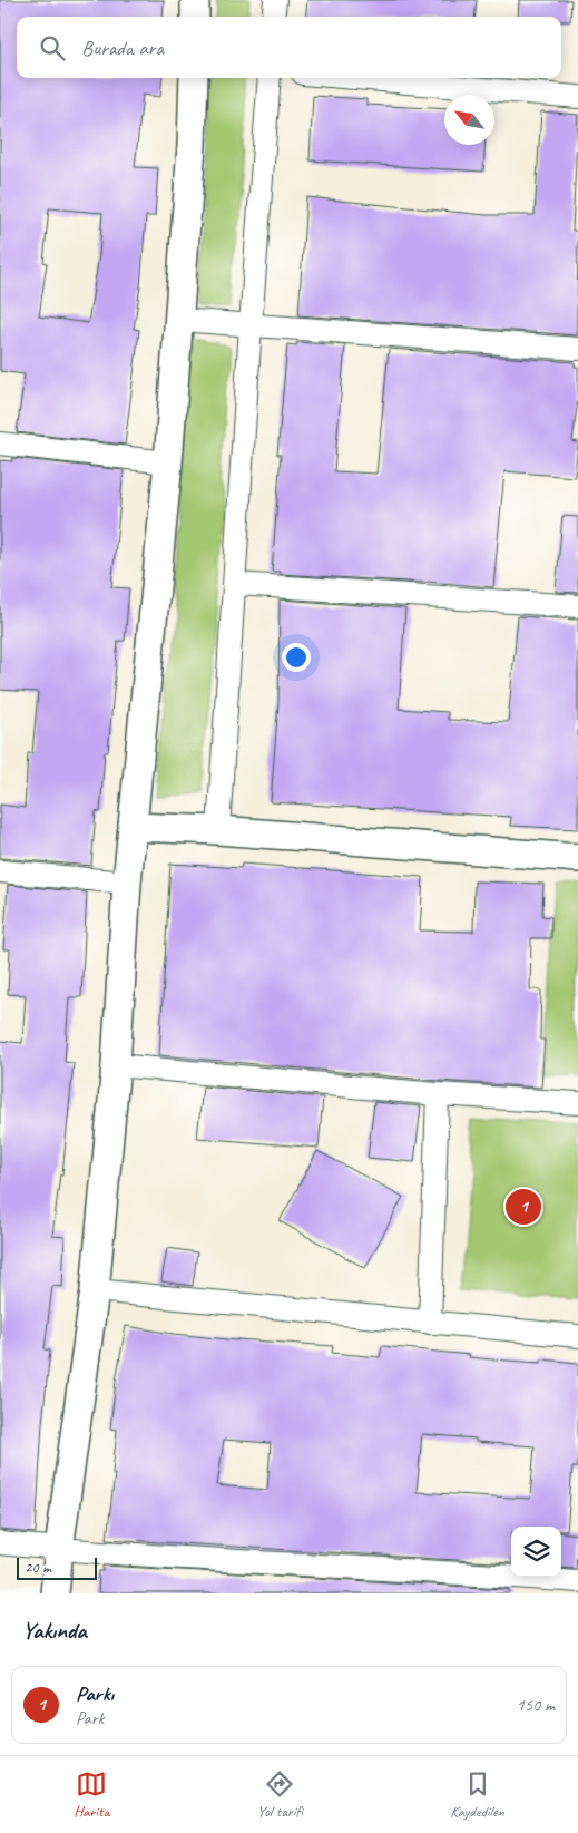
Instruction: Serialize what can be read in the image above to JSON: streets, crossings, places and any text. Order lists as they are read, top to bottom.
{
  "scale_bar": "20 m",
  "north": "top left",
  "page": {
    "search": "Burada ara",
    "pins": "1",
    "scale": "20 m",
    "heading": "Yakında",
    "list": [
      {
        "mark": "1",
        "name": "Parkı",
        "note": "Park",
        "value": "150 m"
      }
    ],
    "nav": ["Harita", "Yol tarifi", "Kaydedilen"]
  }
}
